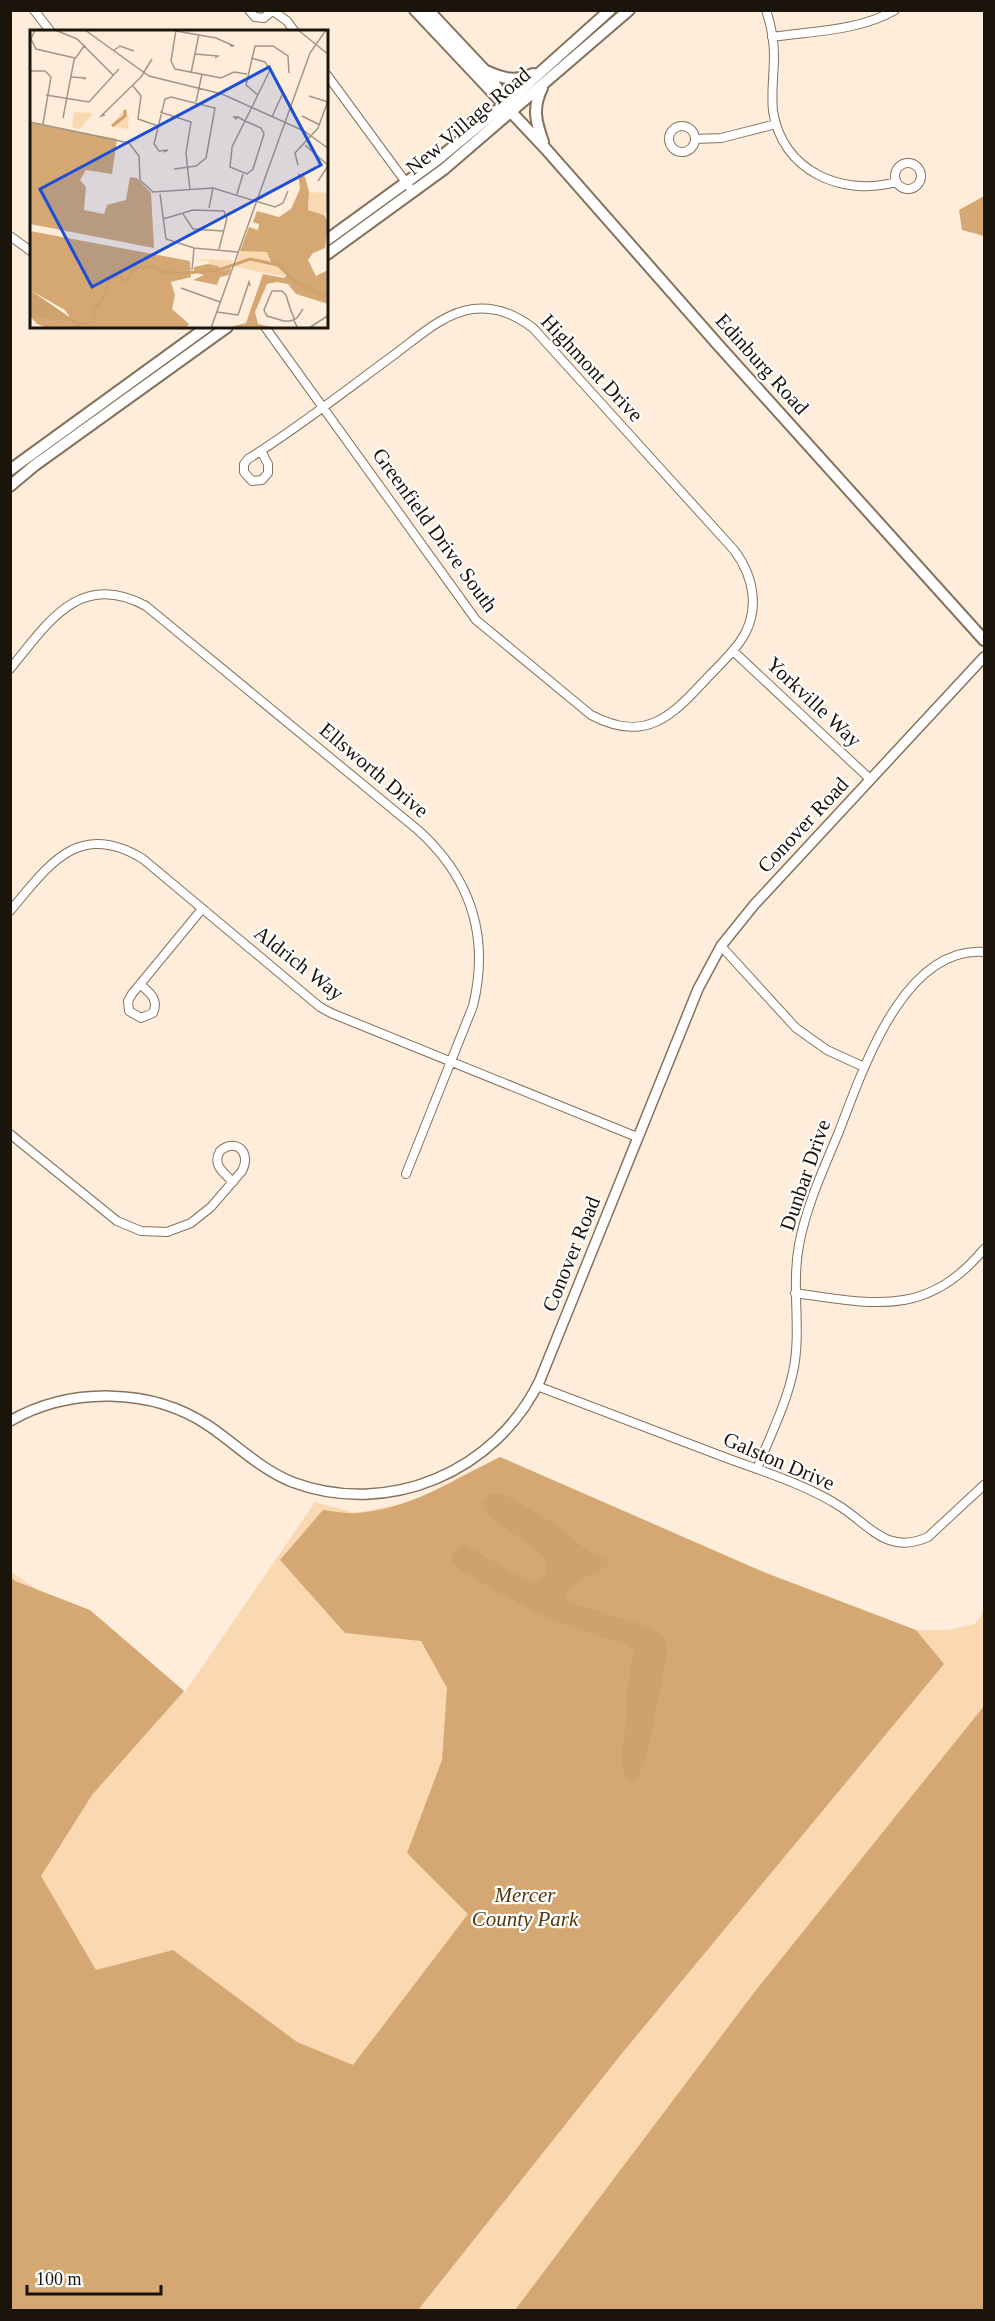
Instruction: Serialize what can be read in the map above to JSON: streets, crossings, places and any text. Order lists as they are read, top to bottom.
{
  "streets": {
    "main road": ["New Village Road", "Edinburg Road"],
    "street": [
      "Highmont Drive",
      "Greenfield Drive South",
      "Yorkville Way",
      "Ellsworth Drive",
      "Conover Road",
      "Aldrich Way",
      "Dunbar Drive",
      "Galston Drive"
    ]
  },
  "crossings": [
    ["New Village Road", "Edinburg Road"],
    ["Highmont Drive", "Greenfield Drive South"],
    ["Greenfield Drive South", "Yorkville Way"],
    ["Yorkville Way", "Conover Road"],
    ["Ellsworth Drive", "Aldrich Way"],
    ["Conover Road", "Aldrich Way"],
    ["Conover Road", "Galston Drive"],
    ["Dunbar Drive", "Galston Drive"]
  ],
  "parks": ["Mercer County Park"],
  "scale_bar": "100 m"
}
